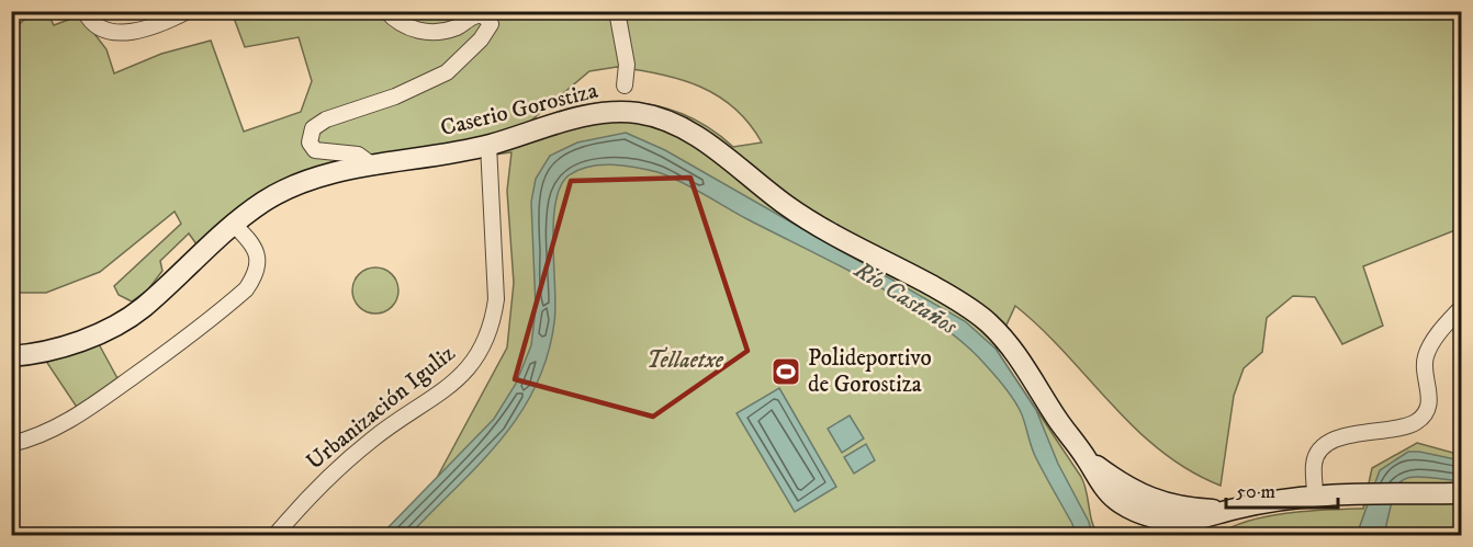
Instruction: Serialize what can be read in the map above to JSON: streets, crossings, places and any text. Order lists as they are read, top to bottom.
{
  "streets": {
    "street": ["Caserio Gorostiza", "Urbanización Iguliz"]
  },
  "crossings": [
    ["Caserio Gorostiza", "Urbanización Iguliz"]
  ],
  "water": ["Río Castaños"],
  "parks": ["Tellaetxe"],
  "places": {
    "sports": ["Polideportivo de Gorostiza"]
  },
  "scale_bar": "50 m"
}
